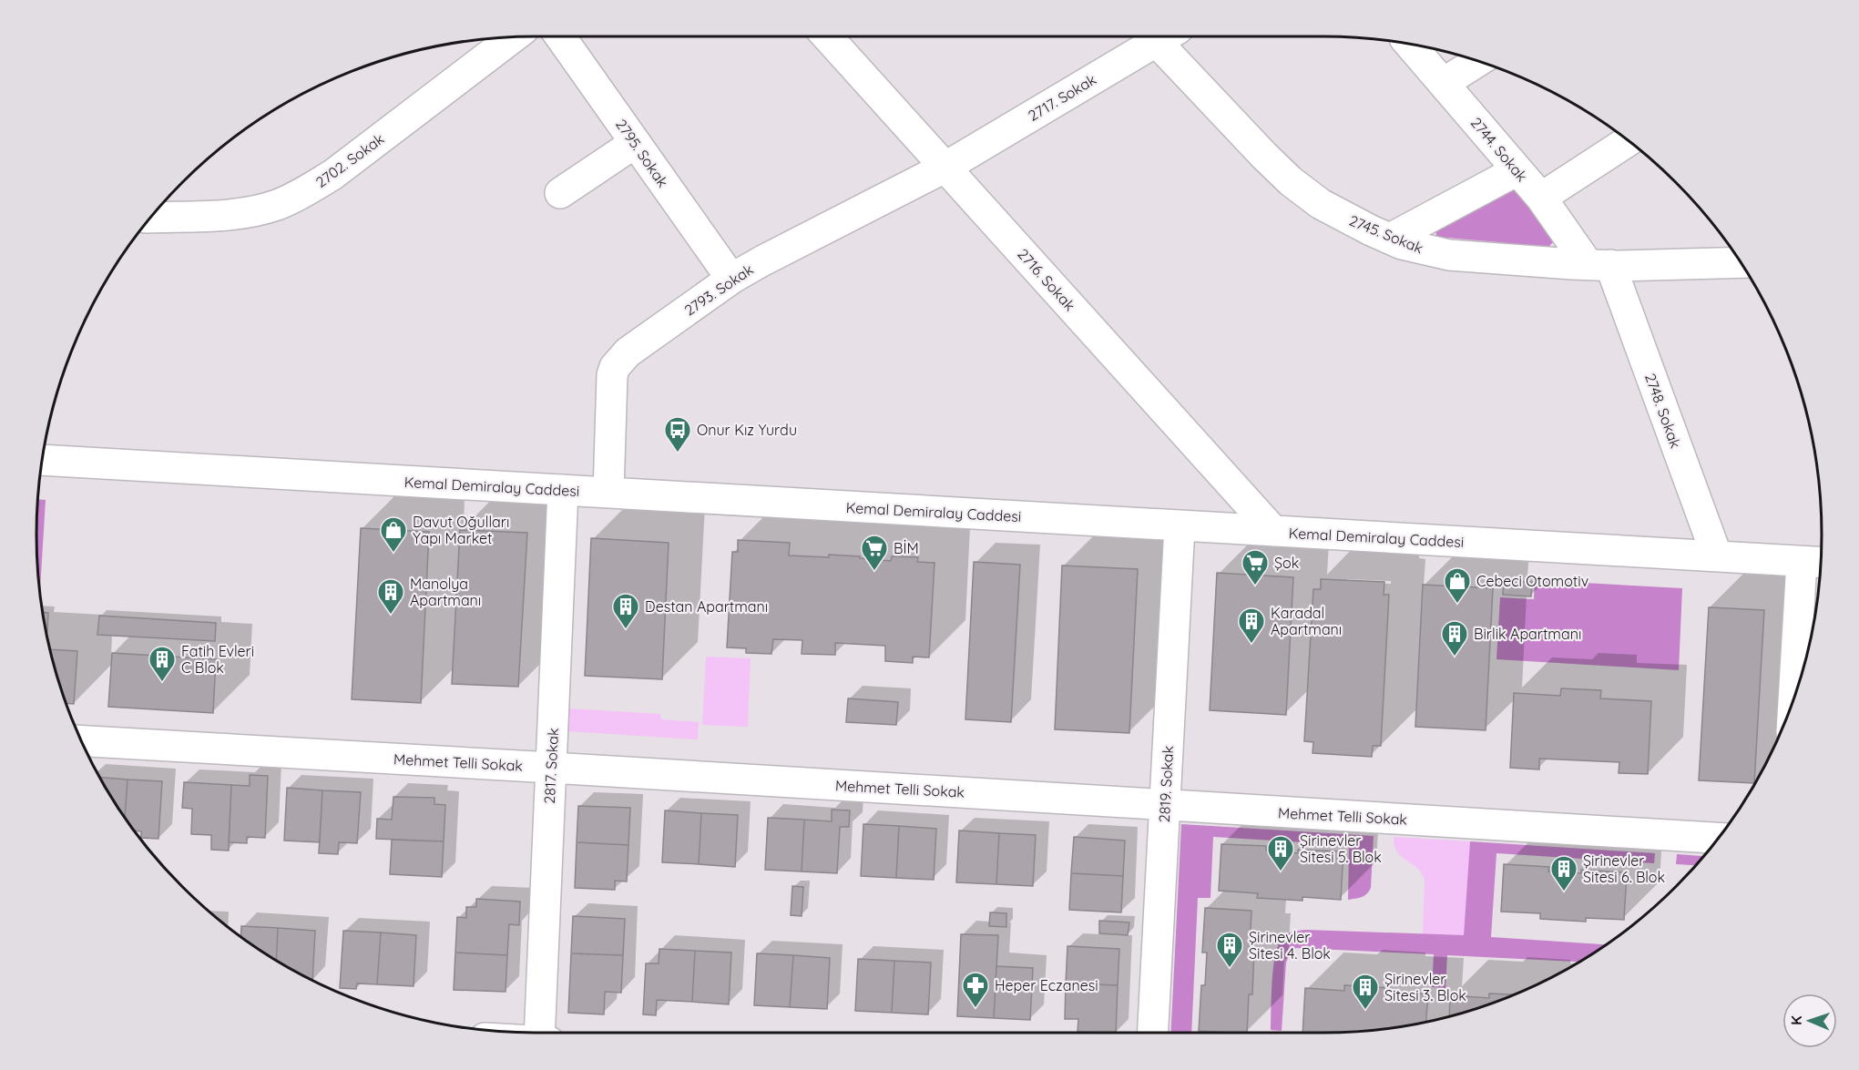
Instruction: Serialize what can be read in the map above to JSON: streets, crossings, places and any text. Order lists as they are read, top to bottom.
{
  "streets": {
    "street": [
      "2717. Sokak",
      "2744. Sokak",
      "2795. Sokak",
      "2702. Sokak",
      "2745. Sokak",
      "2716. Sokak",
      "2793. Sokak",
      "2748. Sokak",
      "Kemal Demiralay Caddesi",
      "Mehmet Telli Sokak",
      "2817. Sokak",
      "2819. Sokak"
    ]
  },
  "crossings": [
    ["2717. Sokak", "2716. Sokak"],
    ["2717. Sokak", "2793. Sokak"],
    ["2744. Sokak", "2745. Sokak"],
    ["2744. Sokak", "2748. Sokak"],
    ["2795. Sokak", "2793. Sokak"],
    ["2745. Sokak", "2748. Sokak"],
    ["2716. Sokak", "2793. Sokak"],
    ["2716. Sokak", "Kemal Demiralay Caddesi"],
    ["2793. Sokak", "Kemal Demiralay Caddesi"],
    ["2748. Sokak", "Kemal Demiralay Caddesi"],
    ["Kemal Demiralay Caddesi", "2817. Sokak"],
    ["Kemal Demiralay Caddesi", "2819. Sokak"],
    ["Mehmet Telli Sokak", "2817. Sokak"],
    ["Mehmet Telli Sokak", "2819. Sokak"]
  ],
  "places": {
    "bus stop": ["Onur Kız Yurdu"],
    "shop": ["Davut Oğulları Yapı Market", "Cebeci Otomotiv"],
    "supermarket": ["BİM", "Şok"],
    "building": [
      "Manolya Apartmanı",
      "Destan Apartmanı",
      "Karadal Apartmanı",
      "Birlik Apartmanı",
      "Fatih Evleri C Blok",
      "Şirinevler Sitesi 5. Blok",
      "Şirinevler Sitesi 6. Blok",
      "Şirinevler Sitesi 4. Blok",
      "Şirinevler Sitesi 3. Blok"
    ],
    "pharmacy": ["Heper Eczanesi"]
  },
  "north": "left"
}
